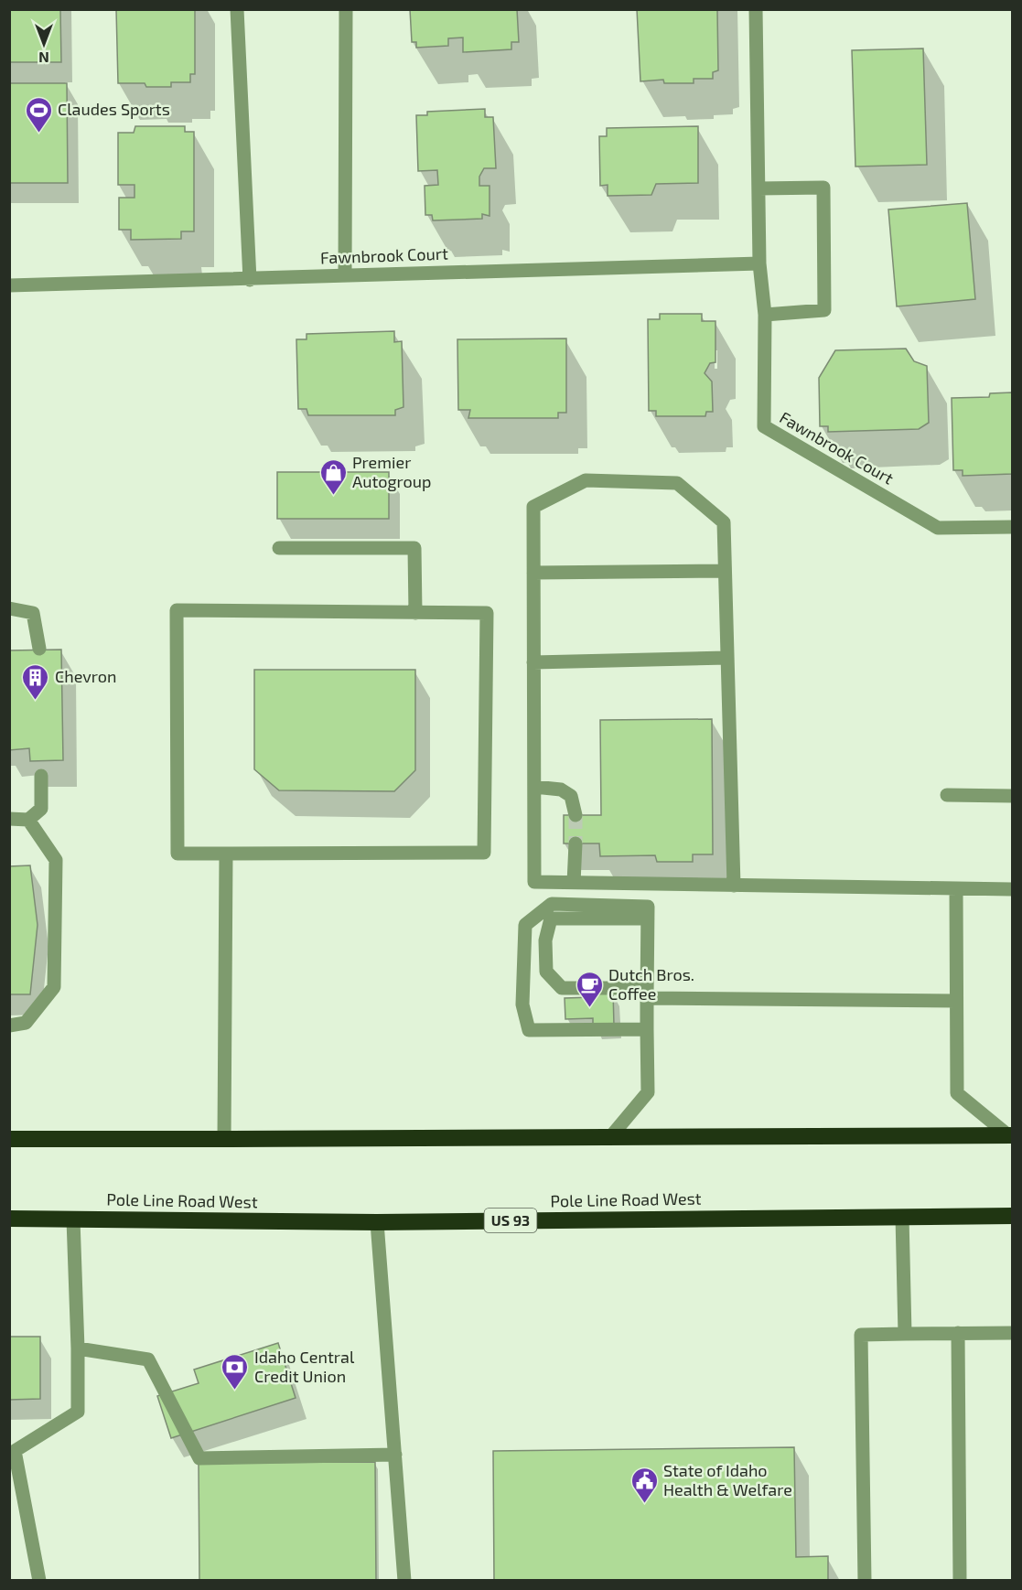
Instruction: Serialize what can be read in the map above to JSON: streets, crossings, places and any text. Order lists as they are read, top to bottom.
{
  "streets": {
    "highway": ["Pole Line Road West", "US 93"],
    "street": ["Fawnbrook Court"]
  },
  "places": {
    "sports": ["Claudes Sports"],
    "shop": ["Premier Autogroup"],
    "building": ["Chevron"],
    "cafe": ["Dutch Bros. Coffee"],
    "bank": ["Idaho Central Credit Union"],
    "public building": ["State of Idaho Health & Welfare"]
  },
  "north": "bottom"
}
